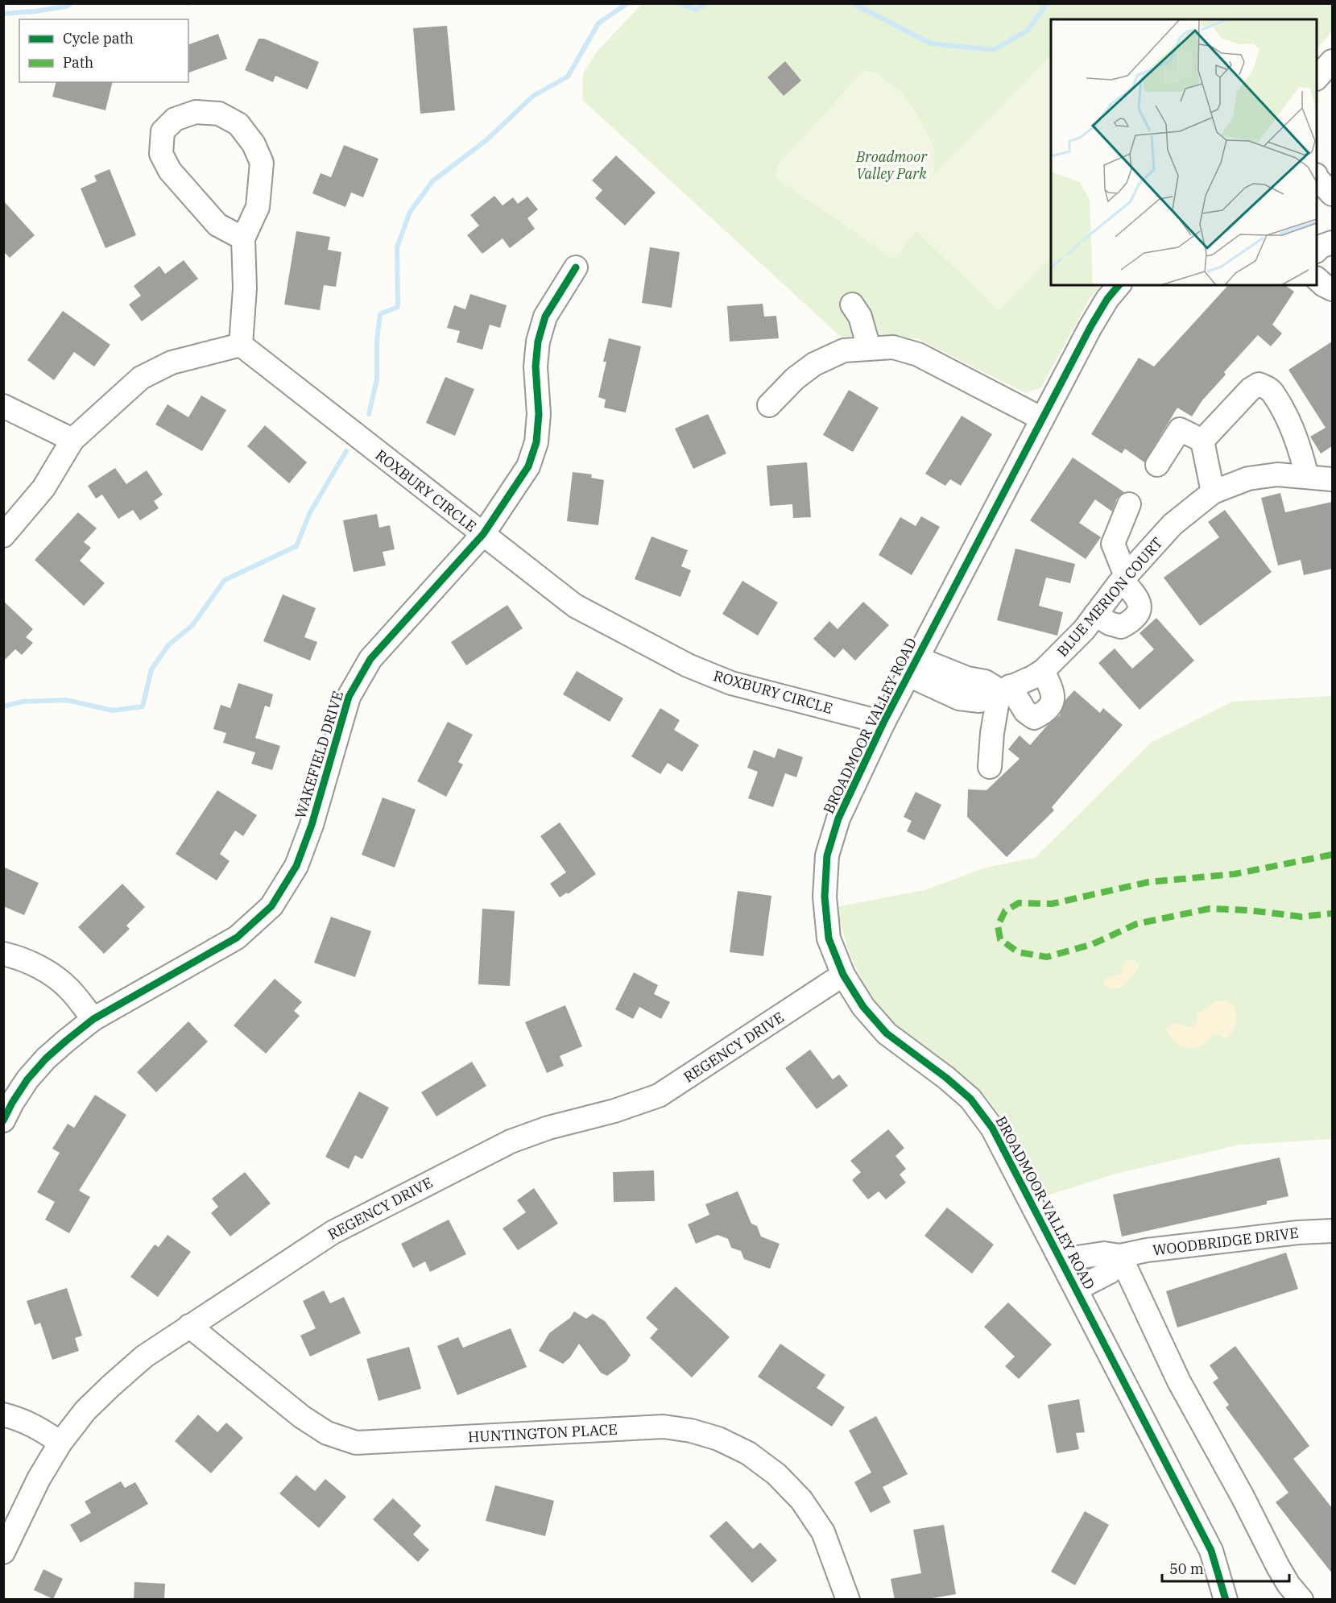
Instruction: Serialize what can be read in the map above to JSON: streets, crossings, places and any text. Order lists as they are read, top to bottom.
{
  "streets": {
    "street": [
      "ROXBURY CIRCLE",
      "BLUE MERION COURT",
      "BROADMOOR VALLEY ROAD",
      "WAKEFIELD DRIVE",
      "REGENCY DRIVE",
      "WOODBRIDGE DRIVE",
      "HUNTINGTON PLACE"
    ]
  },
  "crossings": [
    ["ROXBURY CIRCLE", "BROADMOOR VALLEY ROAD"],
    ["ROXBURY CIRCLE", "WAKEFIELD DRIVE"],
    ["BROADMOOR VALLEY ROAD", "REGENCY DRIVE"],
    ["BROADMOOR VALLEY ROAD", "WOODBRIDGE DRIVE"],
    ["REGENCY DRIVE", "HUNTINGTON PLACE"]
  ],
  "parks": ["Broadmoor Valley Park"],
  "legend": ["Cycle path", "Path"],
  "scale_bar": "50 m"
}
